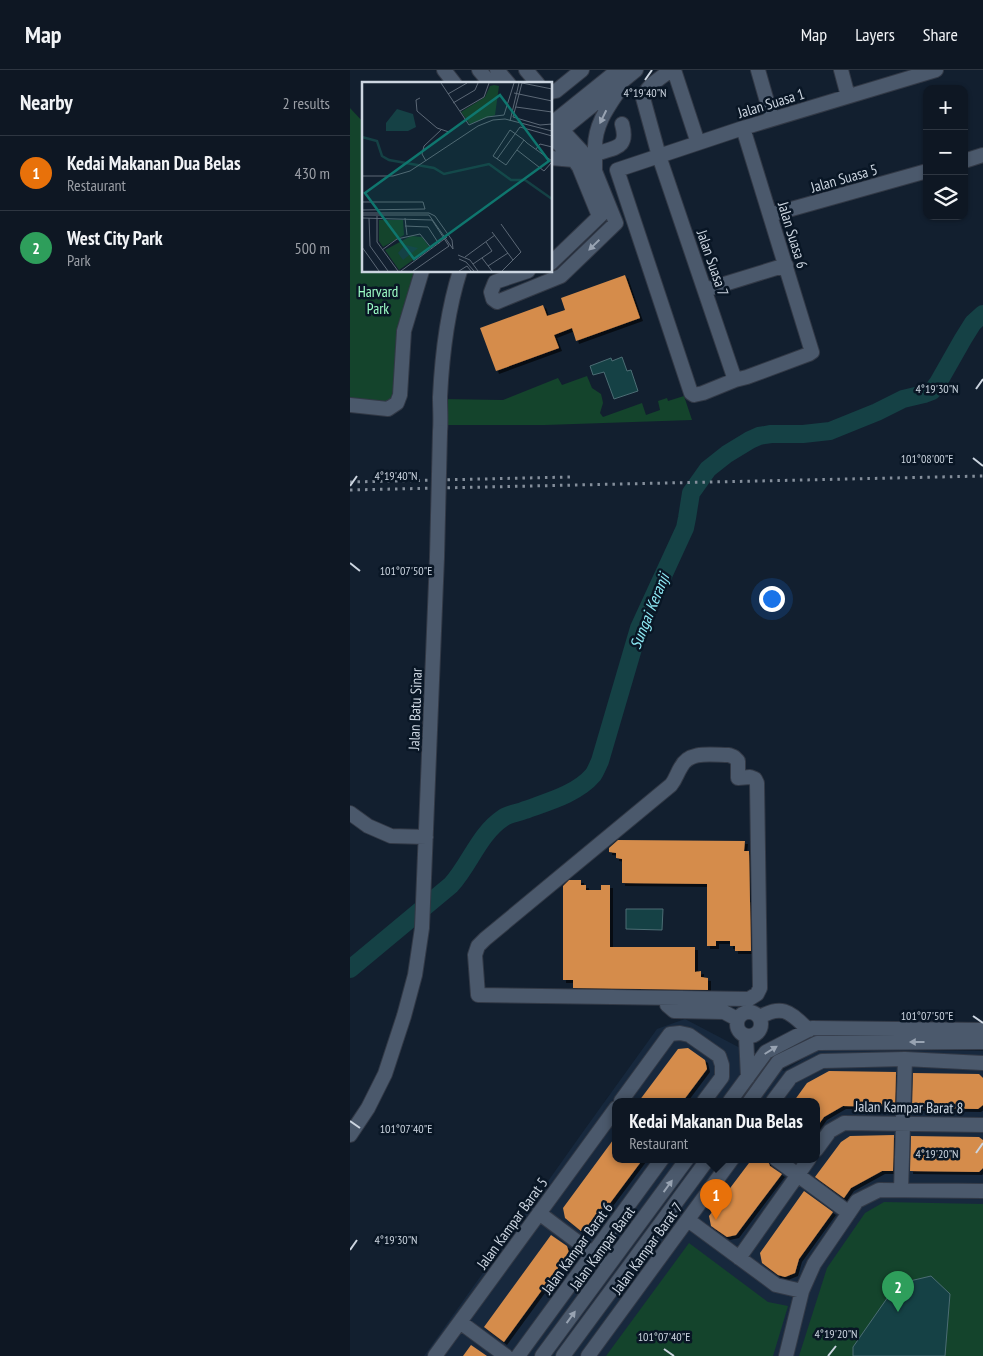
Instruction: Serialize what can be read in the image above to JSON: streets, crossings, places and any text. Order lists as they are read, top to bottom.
{
  "streets": {
    "street": [
      "Jalan Suasa 1",
      "Jalan Suasa 5",
      "Jalan Suasa 6",
      "Jalan Suasa 7",
      "Jalan Batu Sinar",
      "Jalan Kampar Barat 8",
      "Jalan Kampar Barat 5",
      "Jalan Kampar Barat 6",
      "Jalan Kampar Barat",
      "Jalan Kampar Barat 7"
    ]
  },
  "crossings": [
    ["Jalan Suasa 1", "Jalan Suasa 6"],
    ["Jalan Suasa 1", "Jalan Suasa 7"],
    ["Jalan Suasa 5", "Jalan Suasa 6"],
    ["Jalan Suasa 6", "Jalan Suasa 7"]
  ],
  "water": ["Sungai Keranji"],
  "parks": ["Harvard Park"],
  "page": {
    "header": "Map",
    "nav": ["Map", "Layers", "Share"],
    "heading": ["Nearby", "2 results"],
    "map_buttons": ["+", "−"],
    "list": [
      {
        "mark": "1",
        "name": "Kedai Makanan Dua Belas",
        "note": "Restaurant",
        "value": "430 m"
      },
      {
        "mark": "2",
        "name": "West City Park",
        "note": "Park",
        "value": "500 m"
      }
    ],
    "popup": ["Kedai Makanan Dua Belas", "Restaurant"],
    "pins": ["1", "2"]
  },
  "coordinates": [
    "4°19'40\"N",
    "4°19'30\"N",
    "101°08'00\"E",
    "101°07'50\"E",
    "101°07'40\"E",
    "4°19'20\"N"
  ]
}
